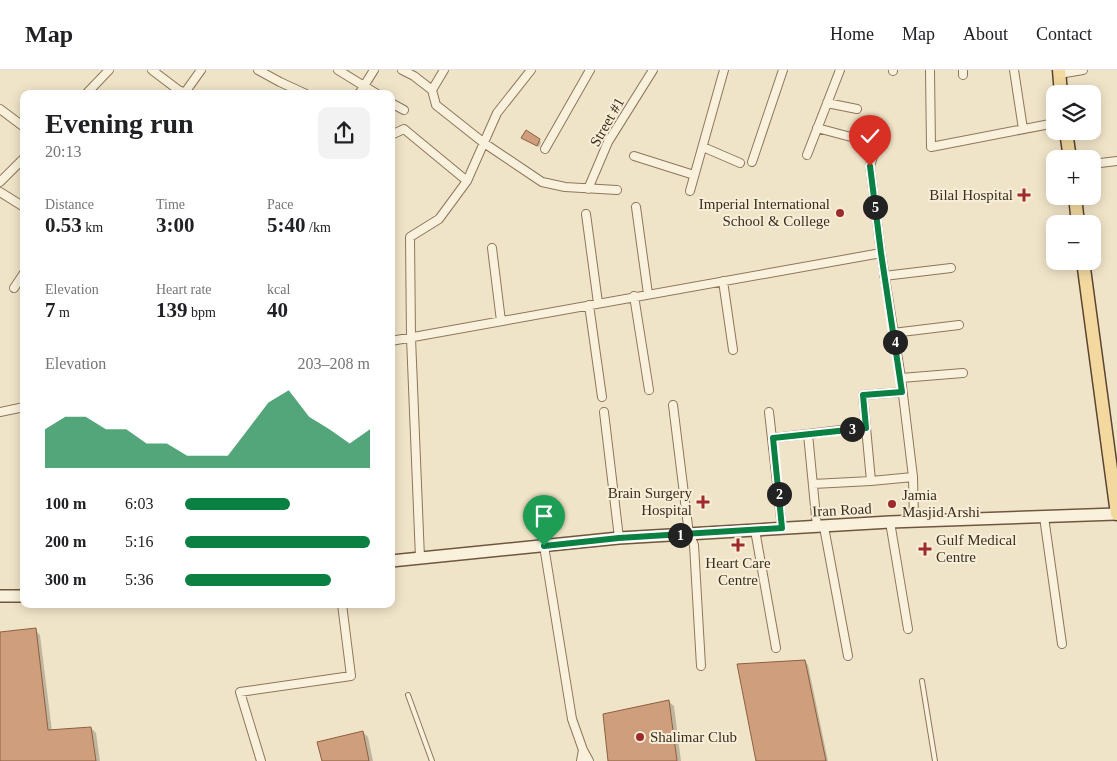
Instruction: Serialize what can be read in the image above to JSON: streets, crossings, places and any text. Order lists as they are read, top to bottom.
{
  "streets": {
    "main road": ["Iran Road"],
    "street": ["Street #1"]
  },
  "places": {
    "health": [
      "Bilal Hospital",
      "Brain Surgery Hospital",
      "Heart Care Centre",
      "Gulf Medical Centre"
    ],
    "other": ["Imperial International School & College", "Jamia Masjid Arshi", "Shalimar Club"]
  },
  "page": {
    "header": "Map",
    "nav": [
      "Home",
      "Map",
      "About",
      "Contact"
    ],
    "map_buttons": ["+", "−"],
    "heading": ["Evening run", "20:13"],
    "stats": [
      ["Distance", "0.53 km"],
      ["Time", "3:00"],
      ["Pace", "5:40 /km"],
      ["Elevation", "7 m"],
      ["Heart rate", "139 bpm"],
      ["kcal", "40"]
    ],
    "pins": [
      "5",
      "4",
      "3",
      "2",
      "1"
    ],
    "chart": ["Elevation", "203–208 m"],
    "list": [
      {
        "name": "100 m",
        "note": "6:03"
      },
      {
        "name": "200 m",
        "note": "5:16"
      },
      {
        "name": "300 m",
        "note": "5:36"
      }
    ]
  }
}
